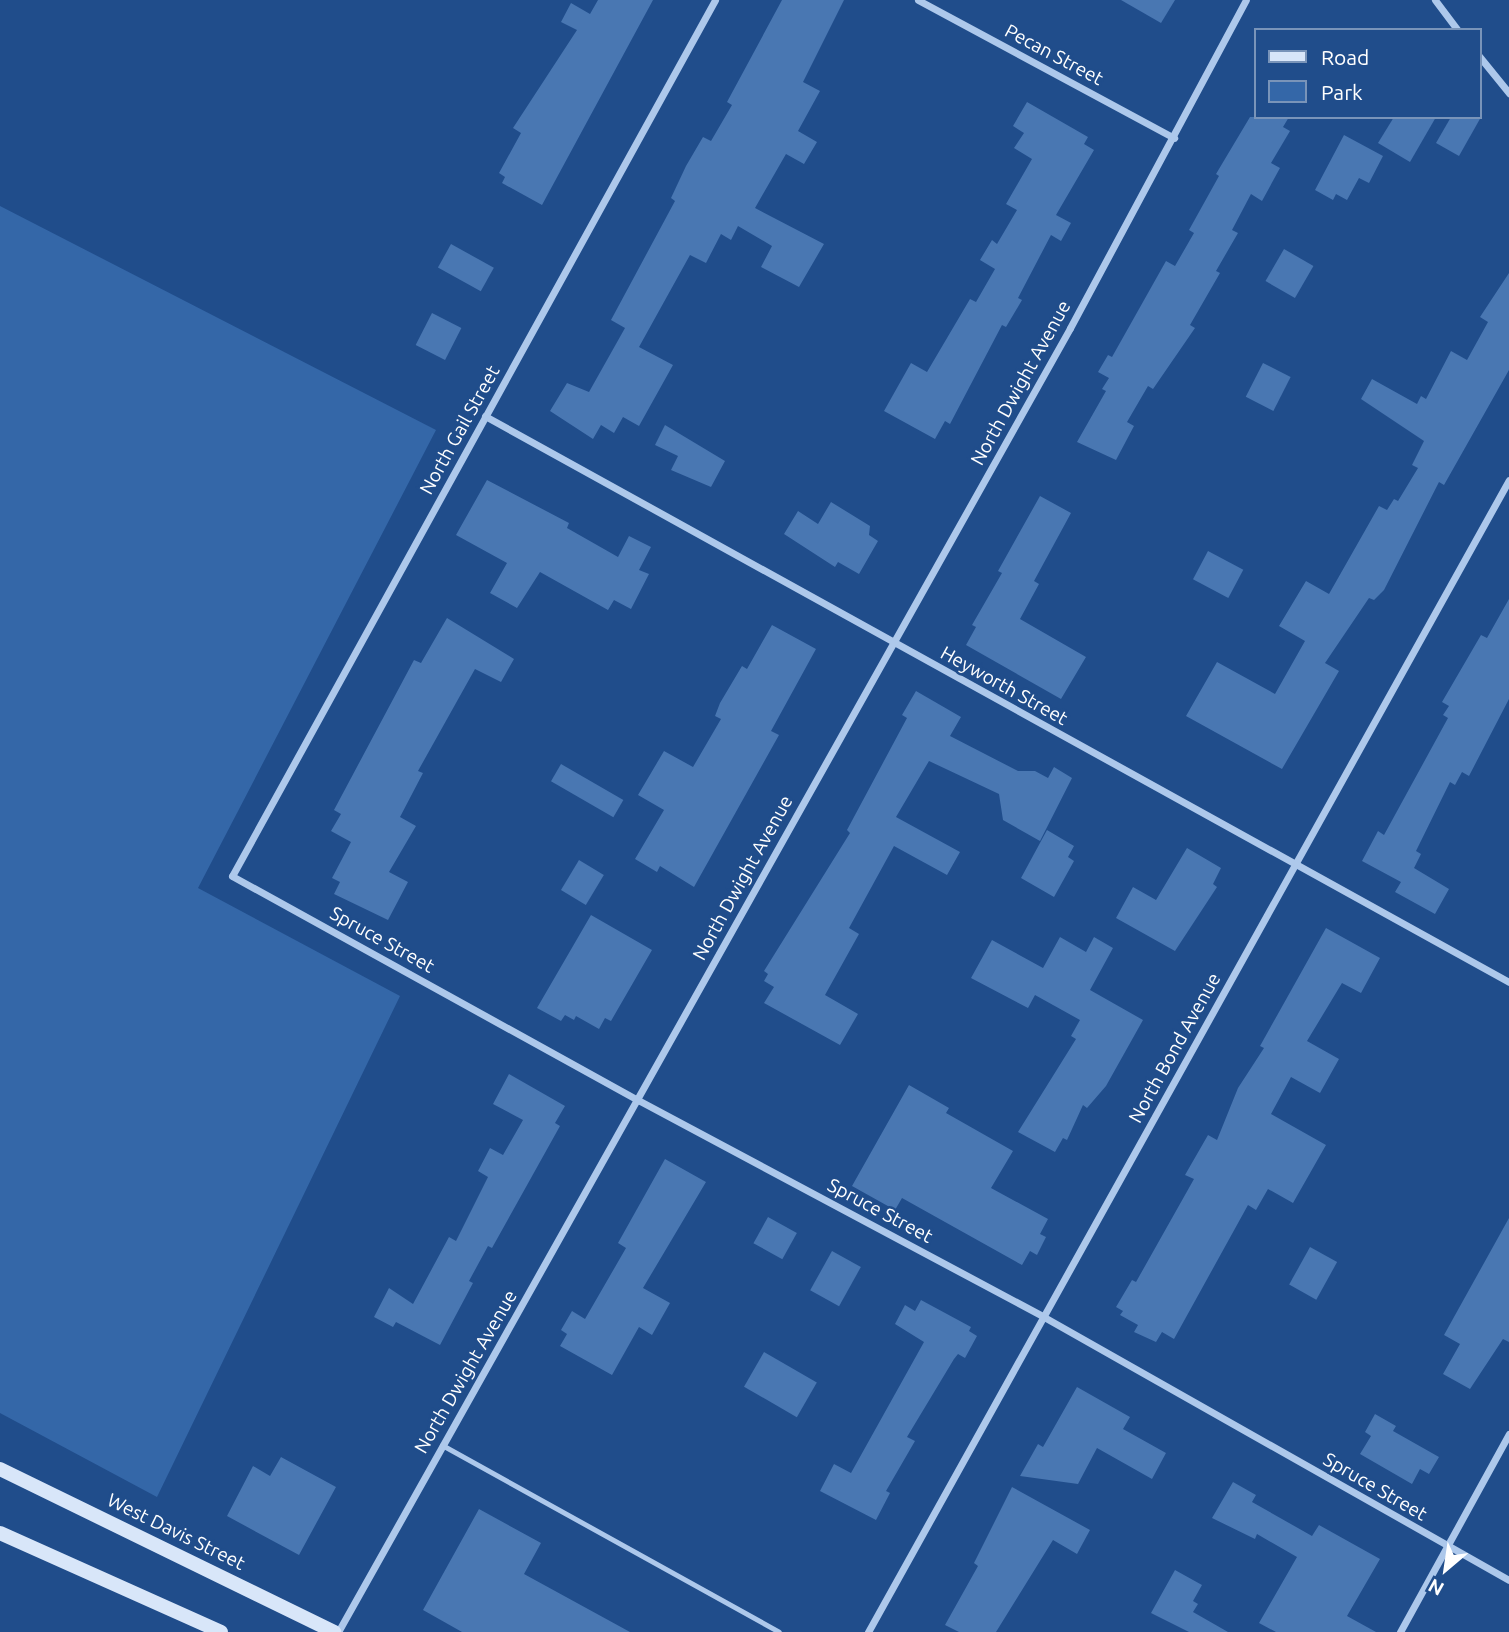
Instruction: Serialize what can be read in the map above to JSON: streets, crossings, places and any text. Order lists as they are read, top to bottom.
{
  "streets": {
    "main road": ["West Davis Street"],
    "street": [
      "Pecan Street",
      "North Dwight Avenue",
      "North Gail Street",
      "Heyworth Street",
      "Spruce Street",
      "North Bond Avenue"
    ]
  },
  "crossings": [
    ["Pecan Street", "North Dwight Avenue"],
    ["North Dwight Avenue", "Heyworth Street"],
    ["North Dwight Avenue", "Spruce Street"],
    ["North Dwight Avenue", "West Davis Street"],
    ["North Gail Street", "Heyworth Street"],
    ["North Gail Street", "Spruce Street"],
    ["Heyworth Street", "North Bond Avenue"],
    ["Spruce Street", "North Bond Avenue"]
  ],
  "legend": ["Road", "Park"],
  "north": "bottom left"
}
